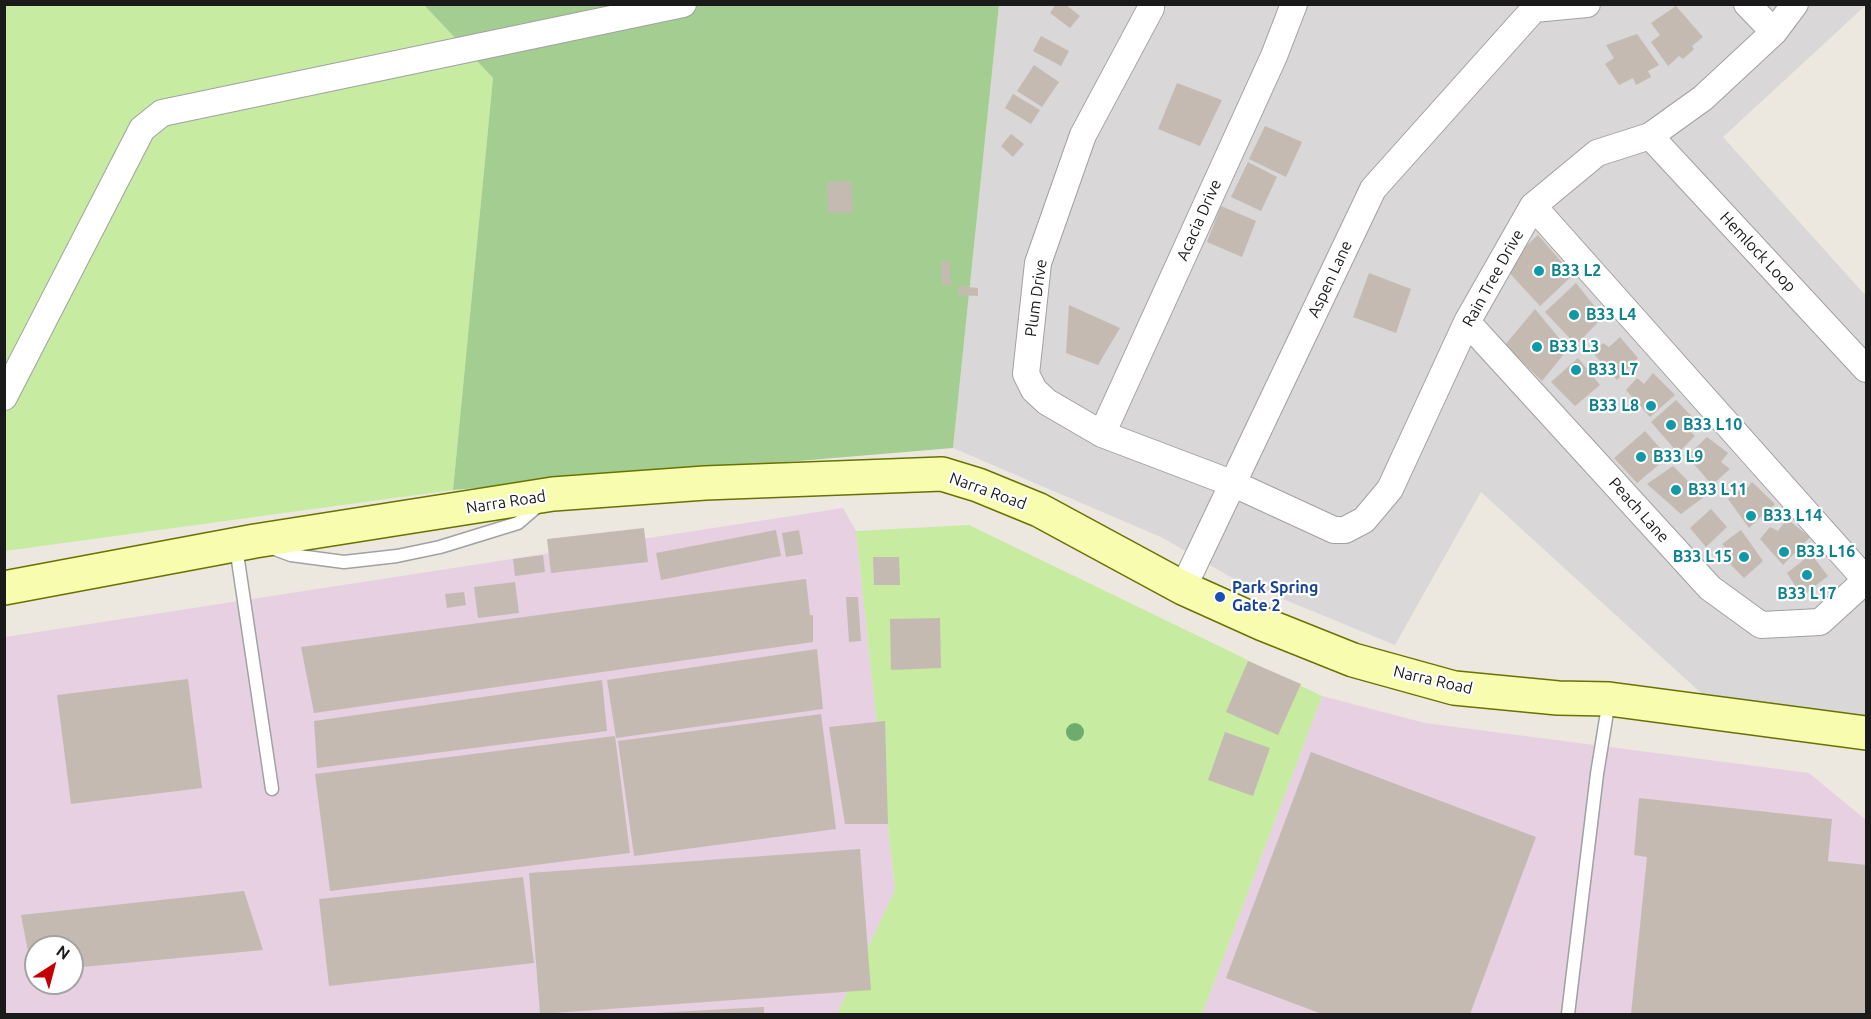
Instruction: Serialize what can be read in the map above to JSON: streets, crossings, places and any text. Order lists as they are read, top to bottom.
{
  "streets": {
    "street": [
      "Acacia Drive",
      "Hemlock Loop",
      "Rain Tree Drive",
      "Aspen Lane",
      "Plum Drive",
      "Narra Road",
      "Peach Lane"
    ]
  },
  "crossings": [
    ["Acacia Drive", "Plum Drive"],
    ["Hemlock Loop", "Rain Tree Drive"],
    ["Rain Tree Drive", "Aspen Lane"],
    ["Rain Tree Drive", "Plum Drive"],
    ["Rain Tree Drive", "Peach Lane"],
    ["Aspen Lane", "Plum Drive"],
    ["Aspen Lane", "Narra Road"]
  ],
  "places": [
    "B33 L2",
    "B33 L4",
    "B33 L3",
    "B33 L7",
    "B33 L8",
    "B33 L10",
    "B33 L9",
    "B33 L11",
    "B33 L14",
    "B33 L16",
    "B33 L15",
    "B33 L17",
    "Park Spring Gate 2"
  ],
  "north": "top right"
}
